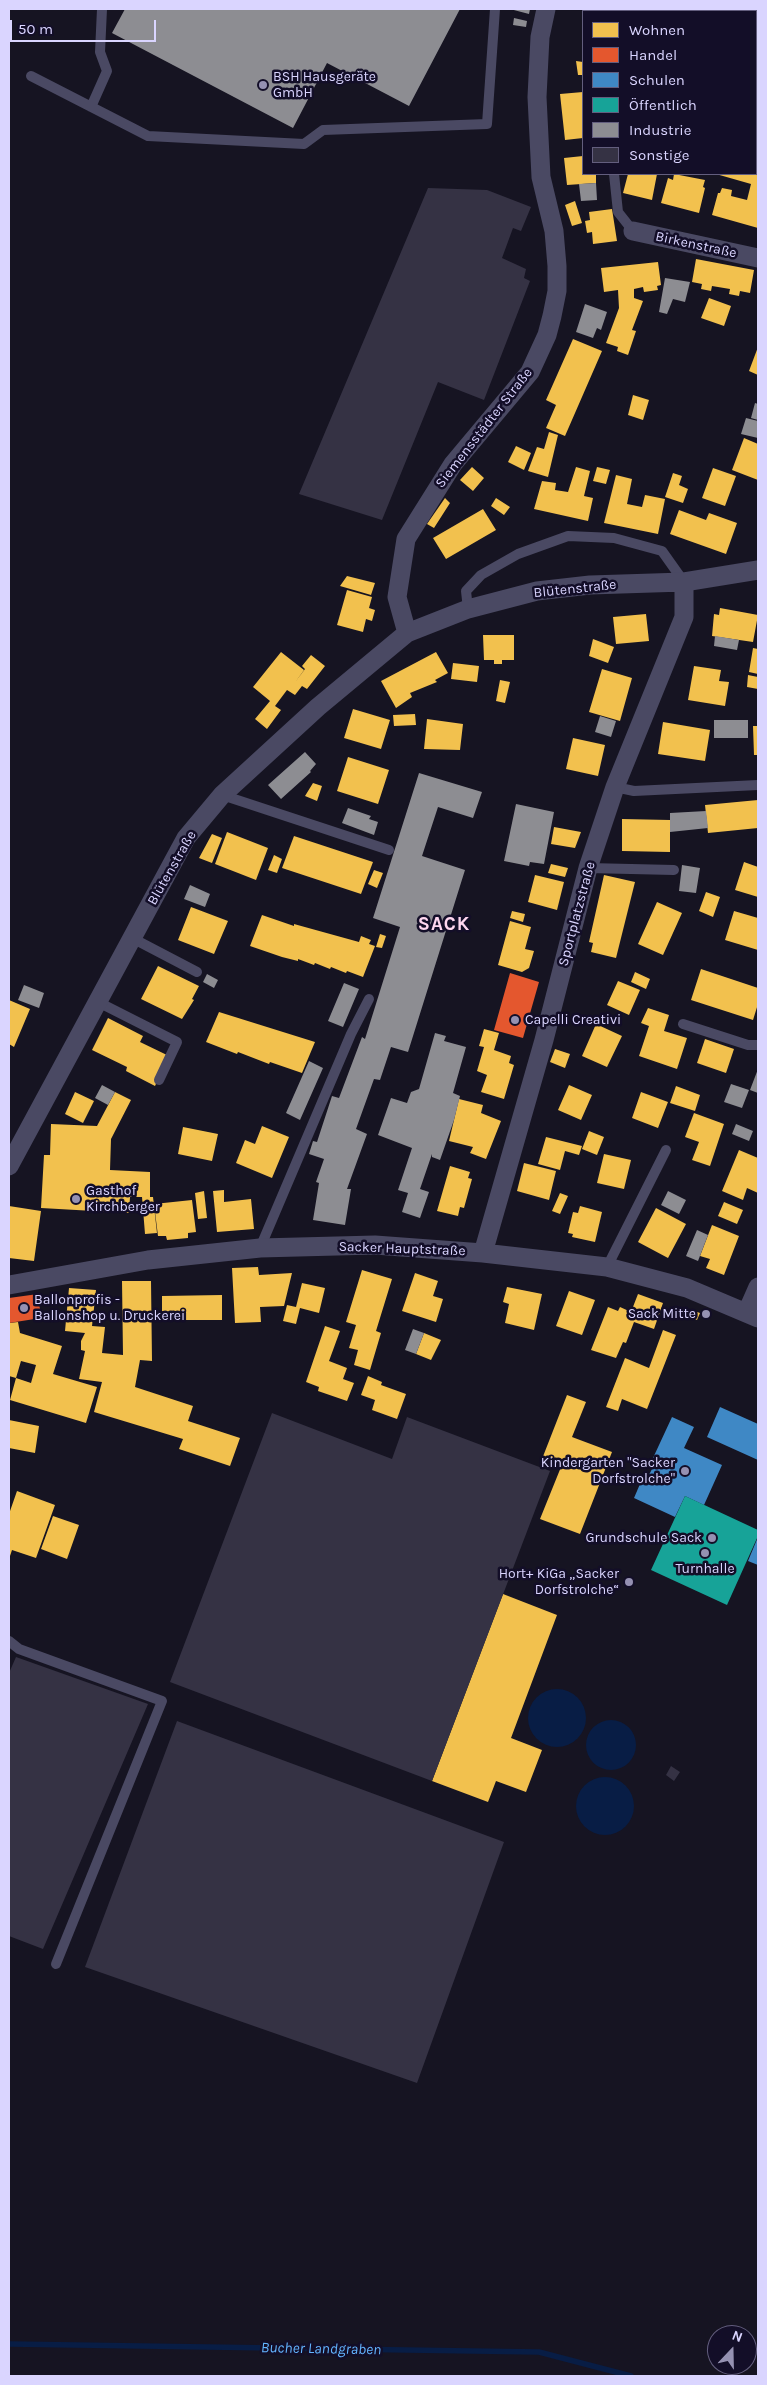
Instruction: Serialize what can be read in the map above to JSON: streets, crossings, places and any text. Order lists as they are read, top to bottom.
{
  "streets": {
    "street": [
      "Birkenstraße",
      "Siemensstädter Straße",
      "Blütenstraße",
      "Sportplatzstraße",
      "Sacker Hauptstraße"
    ]
  },
  "crossings": [
    ["Siemensstädter Straße", "Blütenstraße"],
    ["Blütenstraße", "Sportplatzstraße"],
    ["Sportplatzstraße", "Sacker Hauptstraße"]
  ],
  "districts": ["SACK"],
  "water": ["Bucher Landgraben"],
  "places": [
    "BSH Hausgeräte GmbH",
    "Capelli Creativi",
    "Gasthof Kirchberger",
    "Ballonprofis - Ballonshop u. Druckerei",
    "Sack Mitte",
    "Kindergarten \"Sacker Dorfstrolche\"",
    "Grundschule Sack",
    "Turnhalle",
    "Hort+ KiGa „Sacker Dorfstrolche“"
  ],
  "legend": [
    "Wohnen",
    "Handel",
    "Schulen",
    "Öffentlich",
    "Industrie",
    "Sonstige"
  ],
  "scale_bar": "50 m",
  "north": "top"
}
